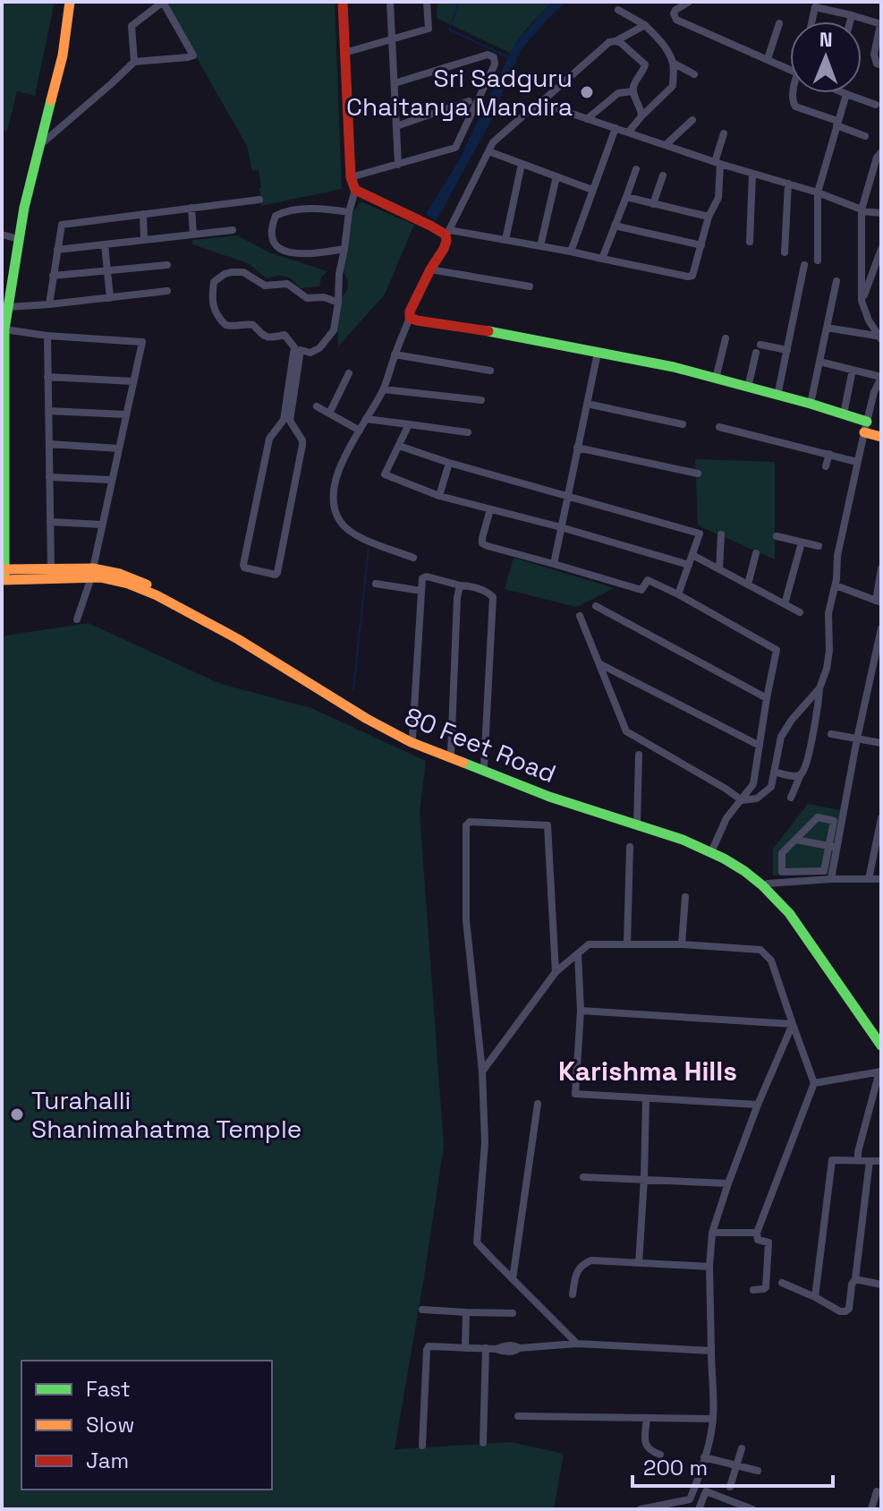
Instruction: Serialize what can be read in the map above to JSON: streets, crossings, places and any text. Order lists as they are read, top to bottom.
{
  "streets": {
    "main road": ["80 Feet Road"]
  },
  "districts": ["Karishma Hills"],
  "places": ["Sri Sadguru Chaitanya Mandira", "Turahalli Shanimahatma Temple"],
  "legend": ["Fast", "Slow", "Jam"],
  "scale_bar": "200 m",
  "north": "top"
}
